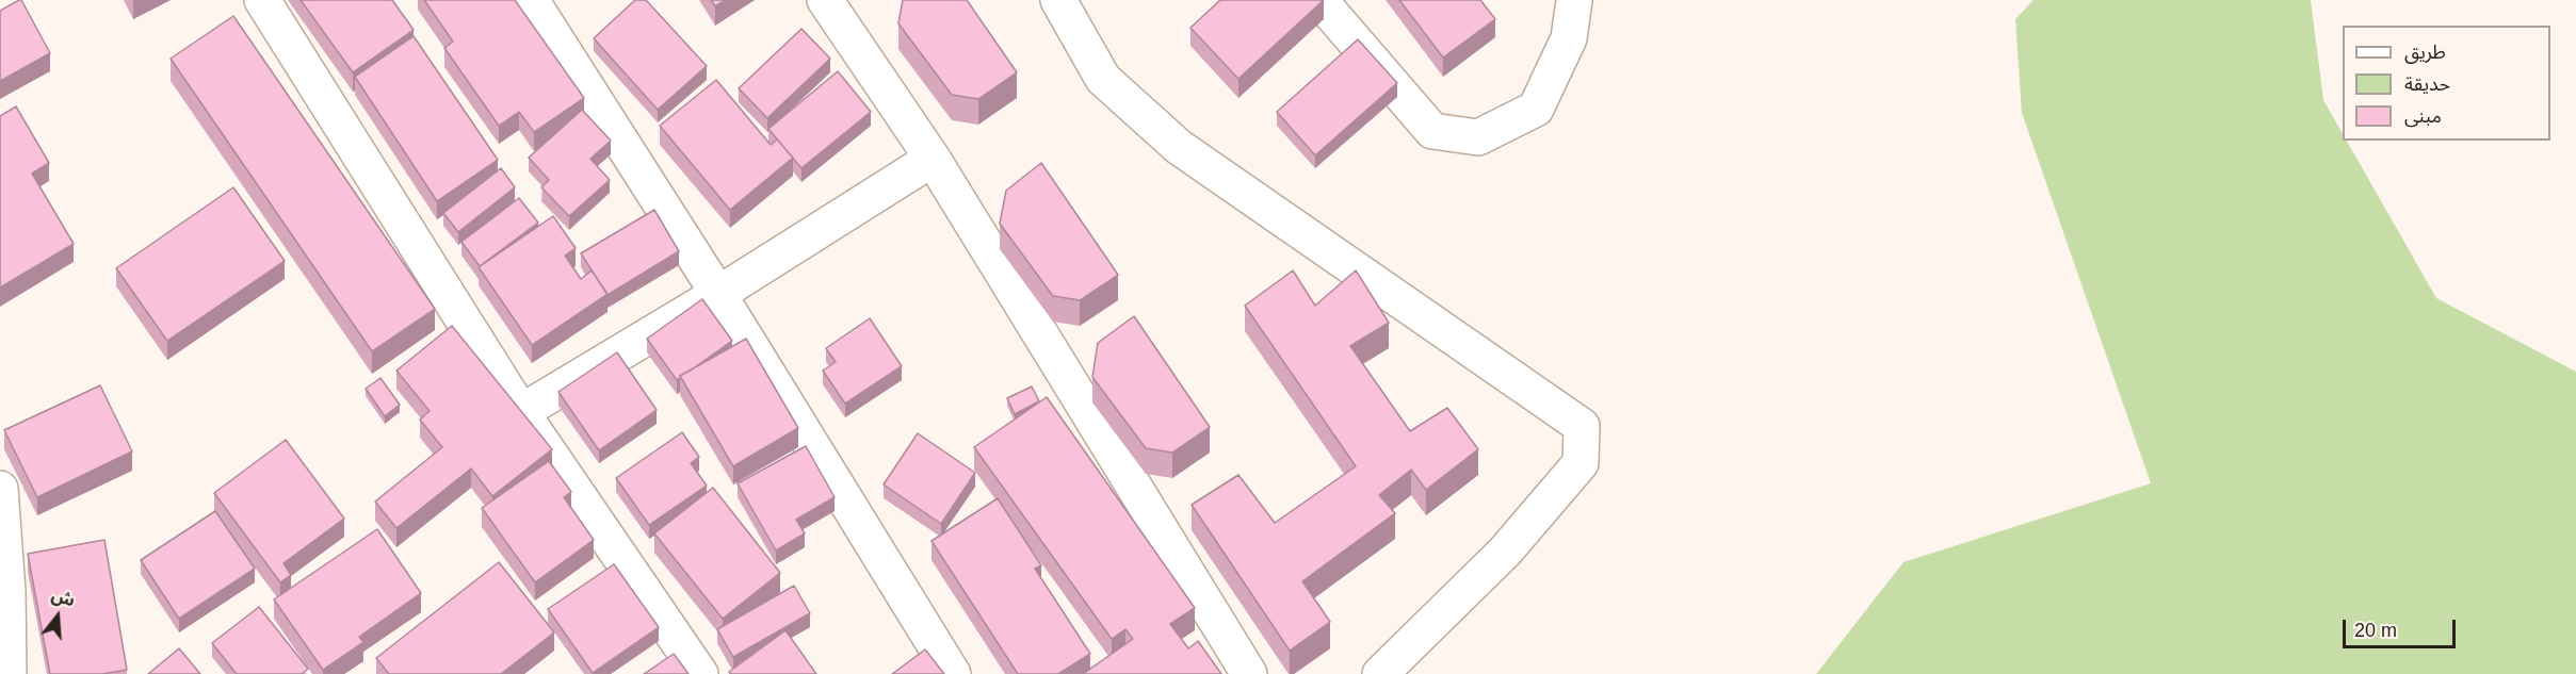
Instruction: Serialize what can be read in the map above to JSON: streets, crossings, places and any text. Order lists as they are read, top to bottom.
{
  "legend": ["طريق", "حديقة", "مبنى"],
  "scale_bar": "20 m",
  "north": "top"
}
